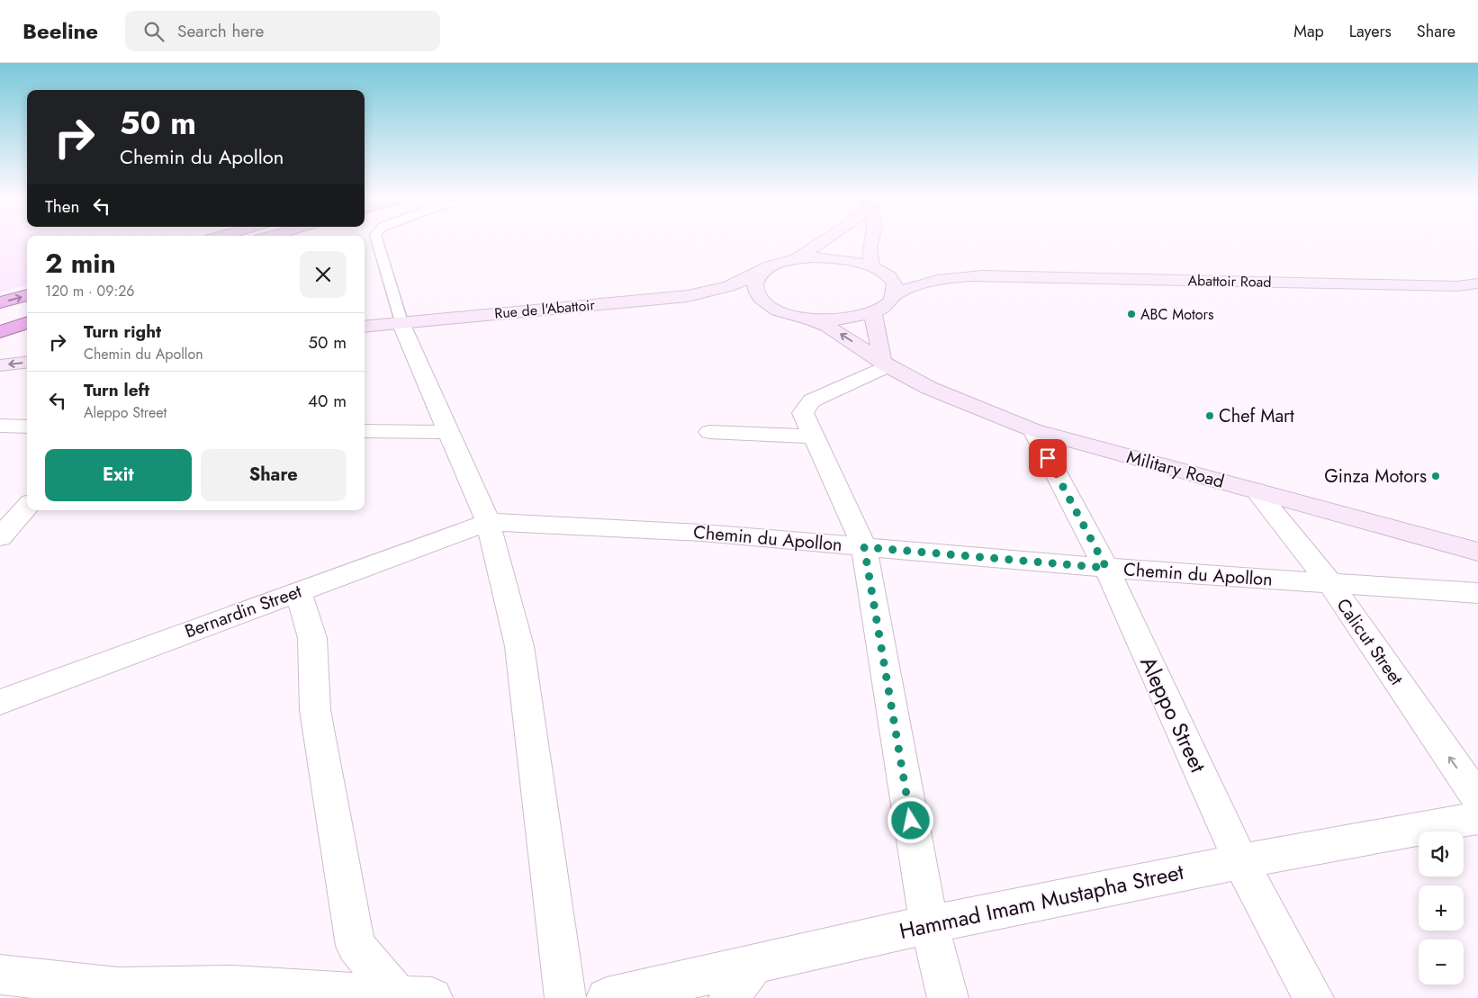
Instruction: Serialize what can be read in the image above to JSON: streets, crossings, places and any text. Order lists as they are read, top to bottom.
{
  "streets": {
    "main road": ["Abattoir Road", "Rue de l'Abattoir", "Military Road"],
    "street": [
      "Chemin du Apollon",
      "Bernardin Street",
      "Calicut Street",
      "Aleppo Street",
      "Hammad Imam Mustapha Street"
    ]
  },
  "crossings": [
    ["Abattoir Road", "Rue de l'Abattoir"],
    ["Military Road", "Calicut Street"],
    ["Military Road", "Aleppo Street"],
    ["Chemin du Apollon", "Bernardin Street"],
    ["Chemin du Apollon", "Calicut Street"],
    ["Chemin du Apollon", "Aleppo Street"],
    ["Aleppo Street", "Hammad Imam Mustapha Street"]
  ],
  "one_way": ["Calicut Street"],
  "places": ["ABC Motors", "Chef Mart", "Ginza Motors"],
  "page": {
    "header": "Beeline",
    "search": "Search here",
    "nav": ["Map", "Layers", "Share"],
    "turn": ["50 m", "Chemin du Apollon"],
    "then": "Then",
    "heading": ["2 min", "120 m · 09:26"],
    "list": [
      {
        "name": "Turn right",
        "note": "Chemin du Apollon",
        "value": "50 m"
      },
      {
        "name": "Turn left",
        "note": "Aleppo Street",
        "value": "40 m"
      }
    ],
    "buttons": ["Exit", "Share"],
    "map_buttons": ["+", "−"]
  }
}
